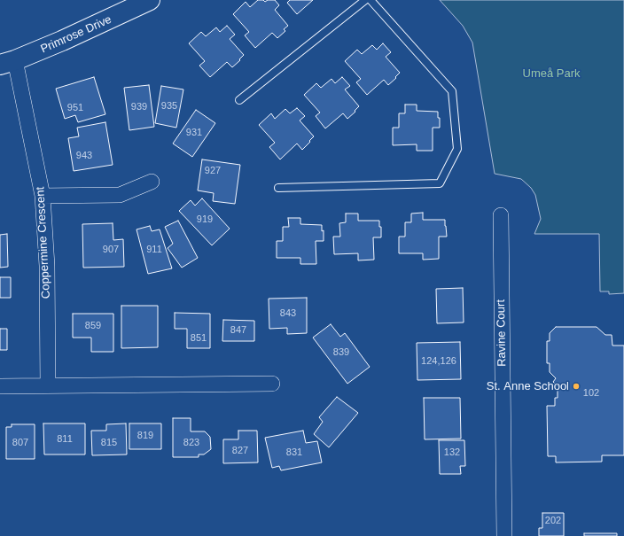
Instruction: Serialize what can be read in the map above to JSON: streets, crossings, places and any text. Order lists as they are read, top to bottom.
{
  "streets": {
    "street": ["Primrose Drive", "Coppermine Crescent", "Ravine Court"]
  },
  "crossings": [
    ["Primrose Drive", "Coppermine Crescent"]
  ],
  "parks": ["Umeå Park"],
  "places": ["St. Anne School"],
  "house_numbers": [
    "935",
    "939",
    "951",
    "931",
    "943",
    "927",
    "919",
    "907",
    "911",
    "843",
    "859",
    "847",
    "851",
    "839",
    "124,126",
    "102",
    "819",
    "811",
    "807",
    "815",
    "823",
    "827",
    "831",
    "132",
    "202"
  ]
}
